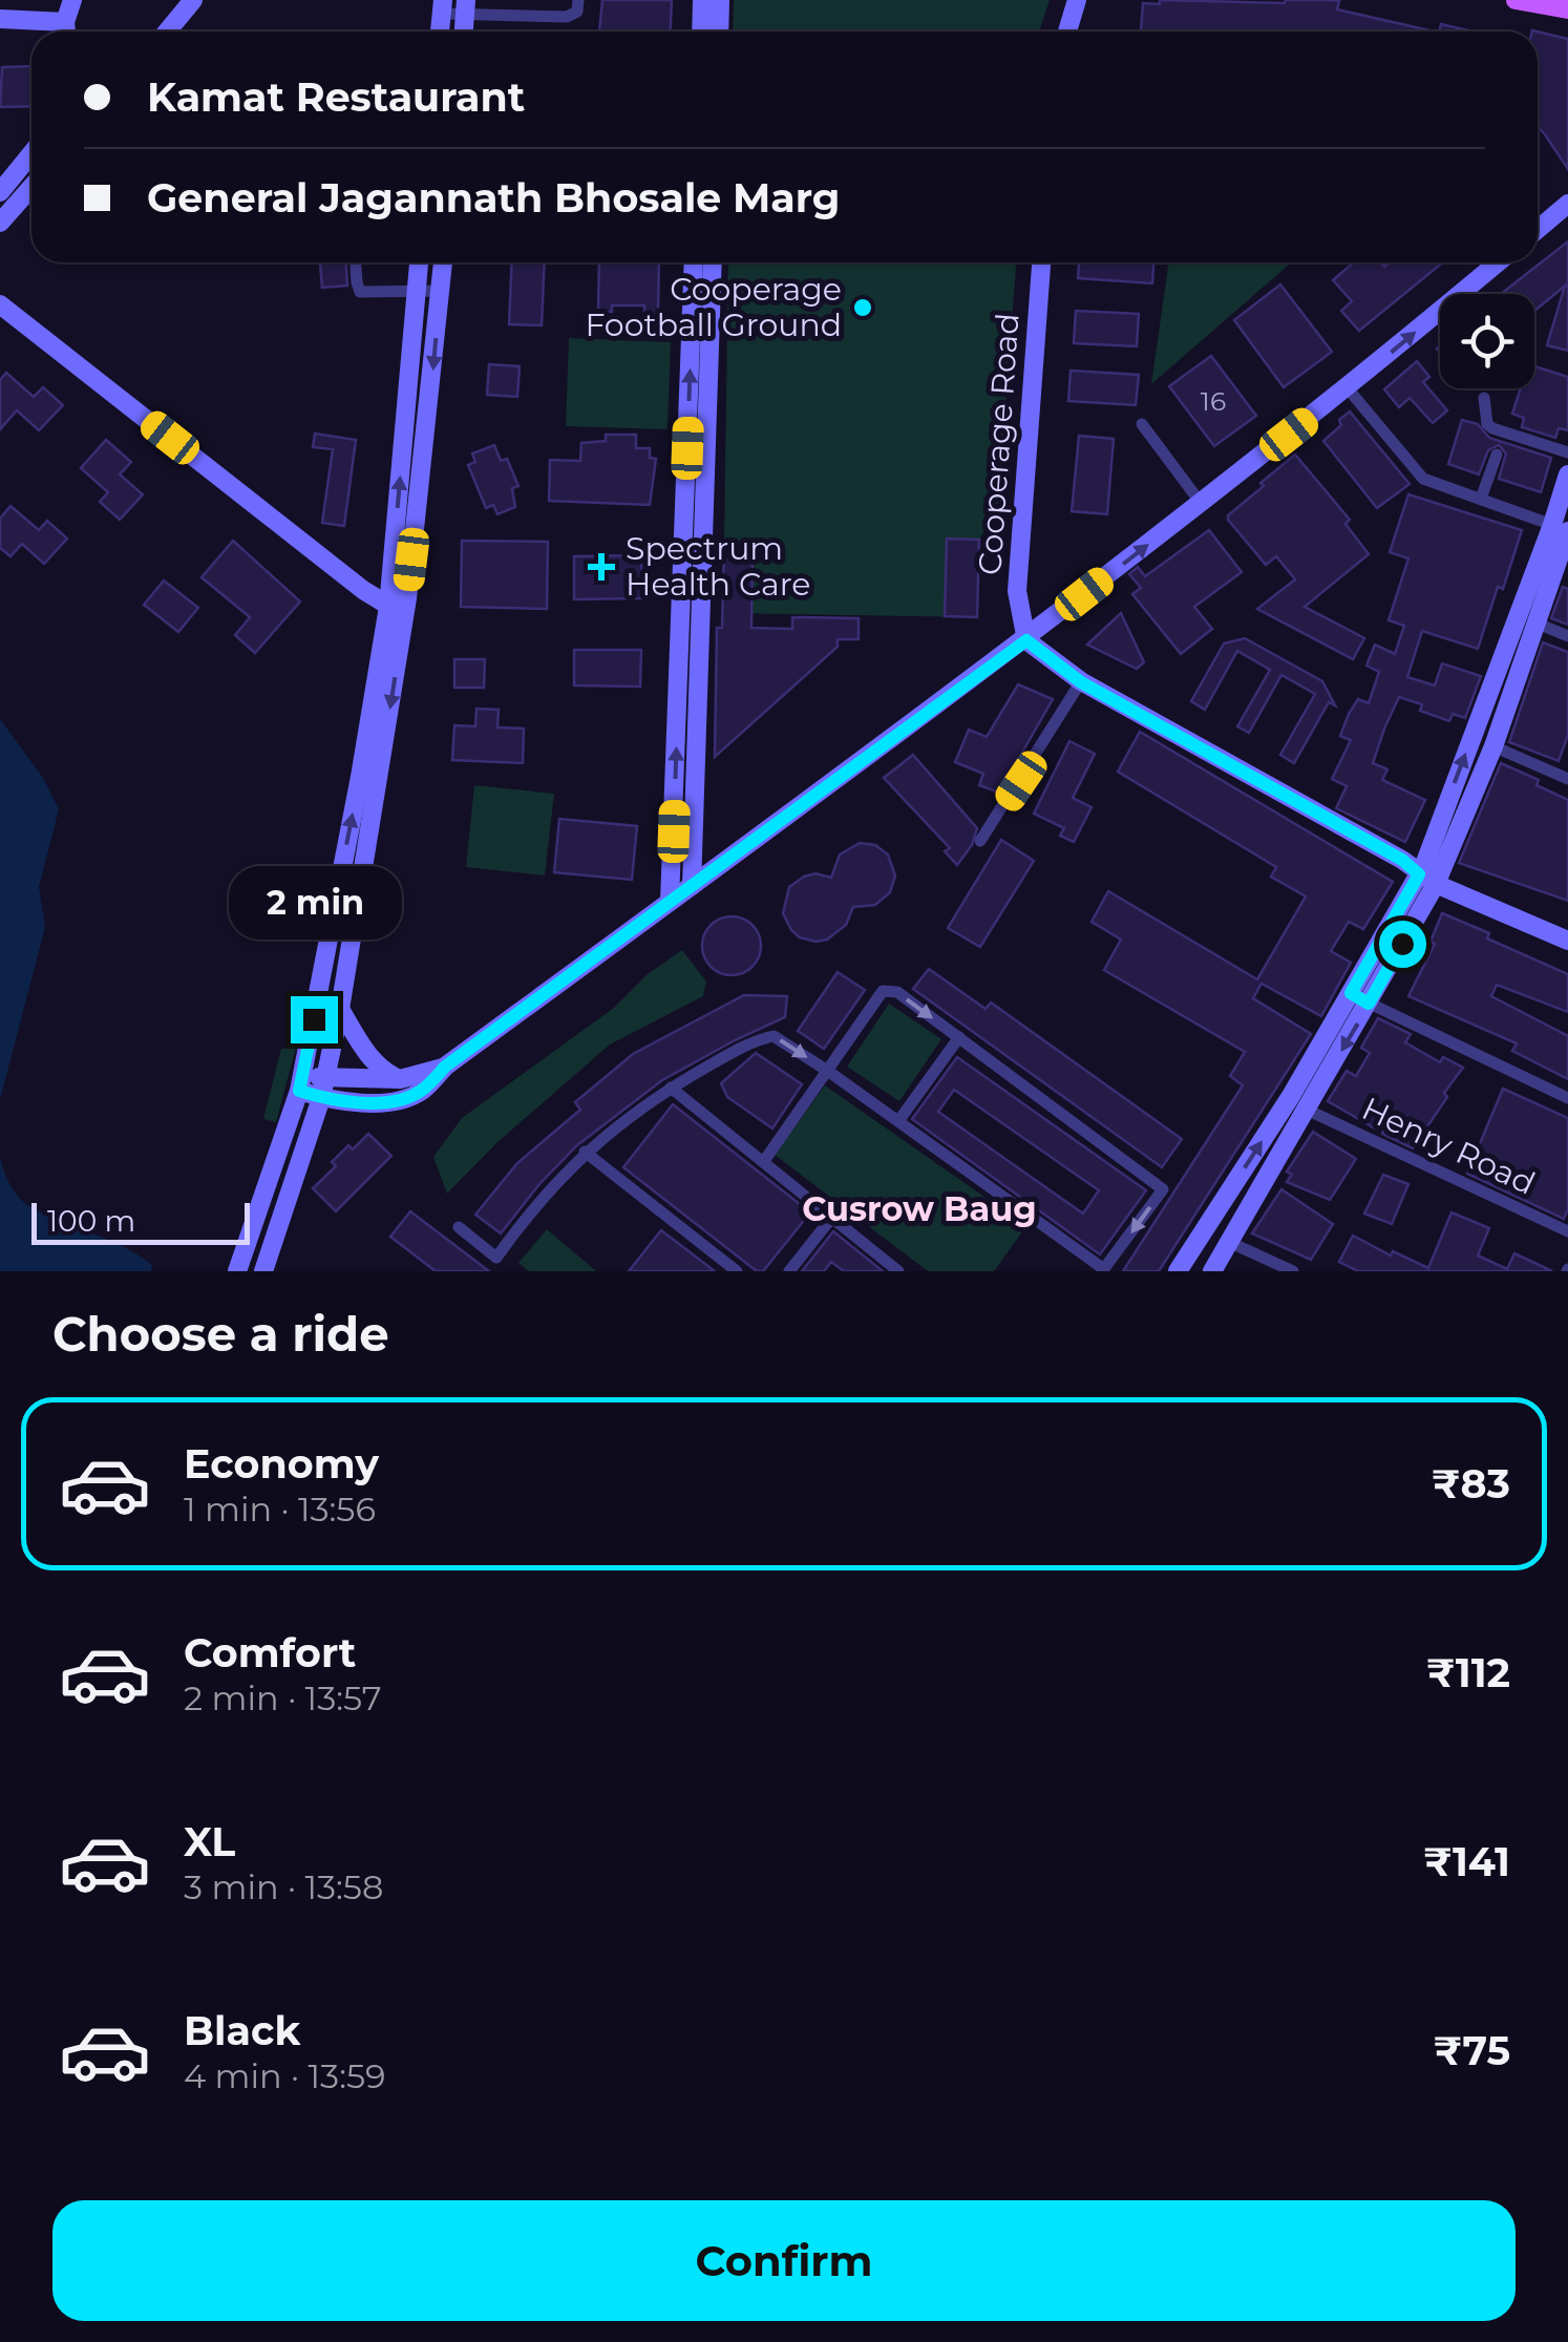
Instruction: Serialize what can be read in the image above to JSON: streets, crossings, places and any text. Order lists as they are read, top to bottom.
{
  "streets": {
    "street": ["Cooperage Road", "Henry Road"]
  },
  "districts": ["Cusrow Baug"],
  "places": {
    "other": ["Cooperage Football Ground"],
    "health": ["Spectrum Health Care"]
  },
  "house_numbers": ["16"],
  "scale_bar": "100 m",
  "page": {
    "banner": ["Kamat Restaurant", "General Jagannath Bhosale Marg"],
    "bubble": "2 min",
    "scale": "100 m",
    "heading": "Choose a ride",
    "list": [
      {
        "name": "Economy",
        "note": "1 min · 13:56",
        "value": "₹83"
      },
      {
        "name": "Comfort",
        "note": "2 min · 13:57",
        "value": "₹112"
      },
      {
        "name": "XL",
        "note": "3 min · 13:58",
        "value": "₹141"
      },
      {
        "name": "Black",
        "note": "4 min · 13:59",
        "value": "₹75"
      }
    ],
    "buttons": "Confirm"
  }
}
